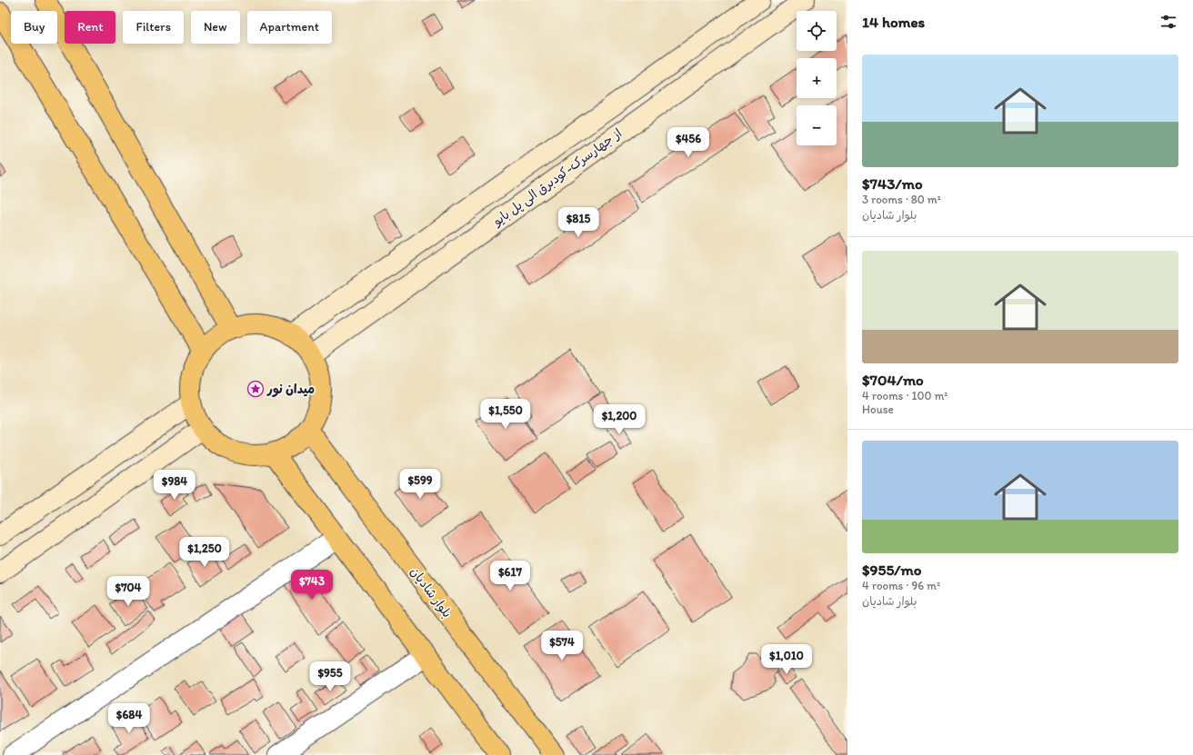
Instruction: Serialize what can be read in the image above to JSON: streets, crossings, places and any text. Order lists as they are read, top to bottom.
{
  "streets": {
    "main road": ["بلوار شادیان"],
    "street": ["از جهارسرک-کودبرق الی پل بایو"]
  },
  "places": {
    "place": ["میدان نور"]
  },
  "page": {
    "heading": "14 homes",
    "map_buttons": ["+", "−"],
    "chip": [
      "Buy",
      "Rent",
      "Filters",
      "New",
      "Apartment"
    ],
    "list": [
      {
        "name": "$743/mo",
        "note": "3 rooms · 80 m² · بلوار شادیان"
      },
      {
        "name": "$704/mo",
        "note": "4 rooms · 100 m² · House"
      },
      {
        "name": "$955/mo",
        "note": "4 rooms · 96 m² · بلوار شادیان"
      }
    ],
    "price": [
      "$456",
      "$815",
      "$1,550",
      "$1,200",
      "$599",
      "$984",
      "$1,250",
      "$617",
      "$743",
      "$704",
      "$574",
      "$1,010",
      "$955",
      "$684"
    ]
  }
}
